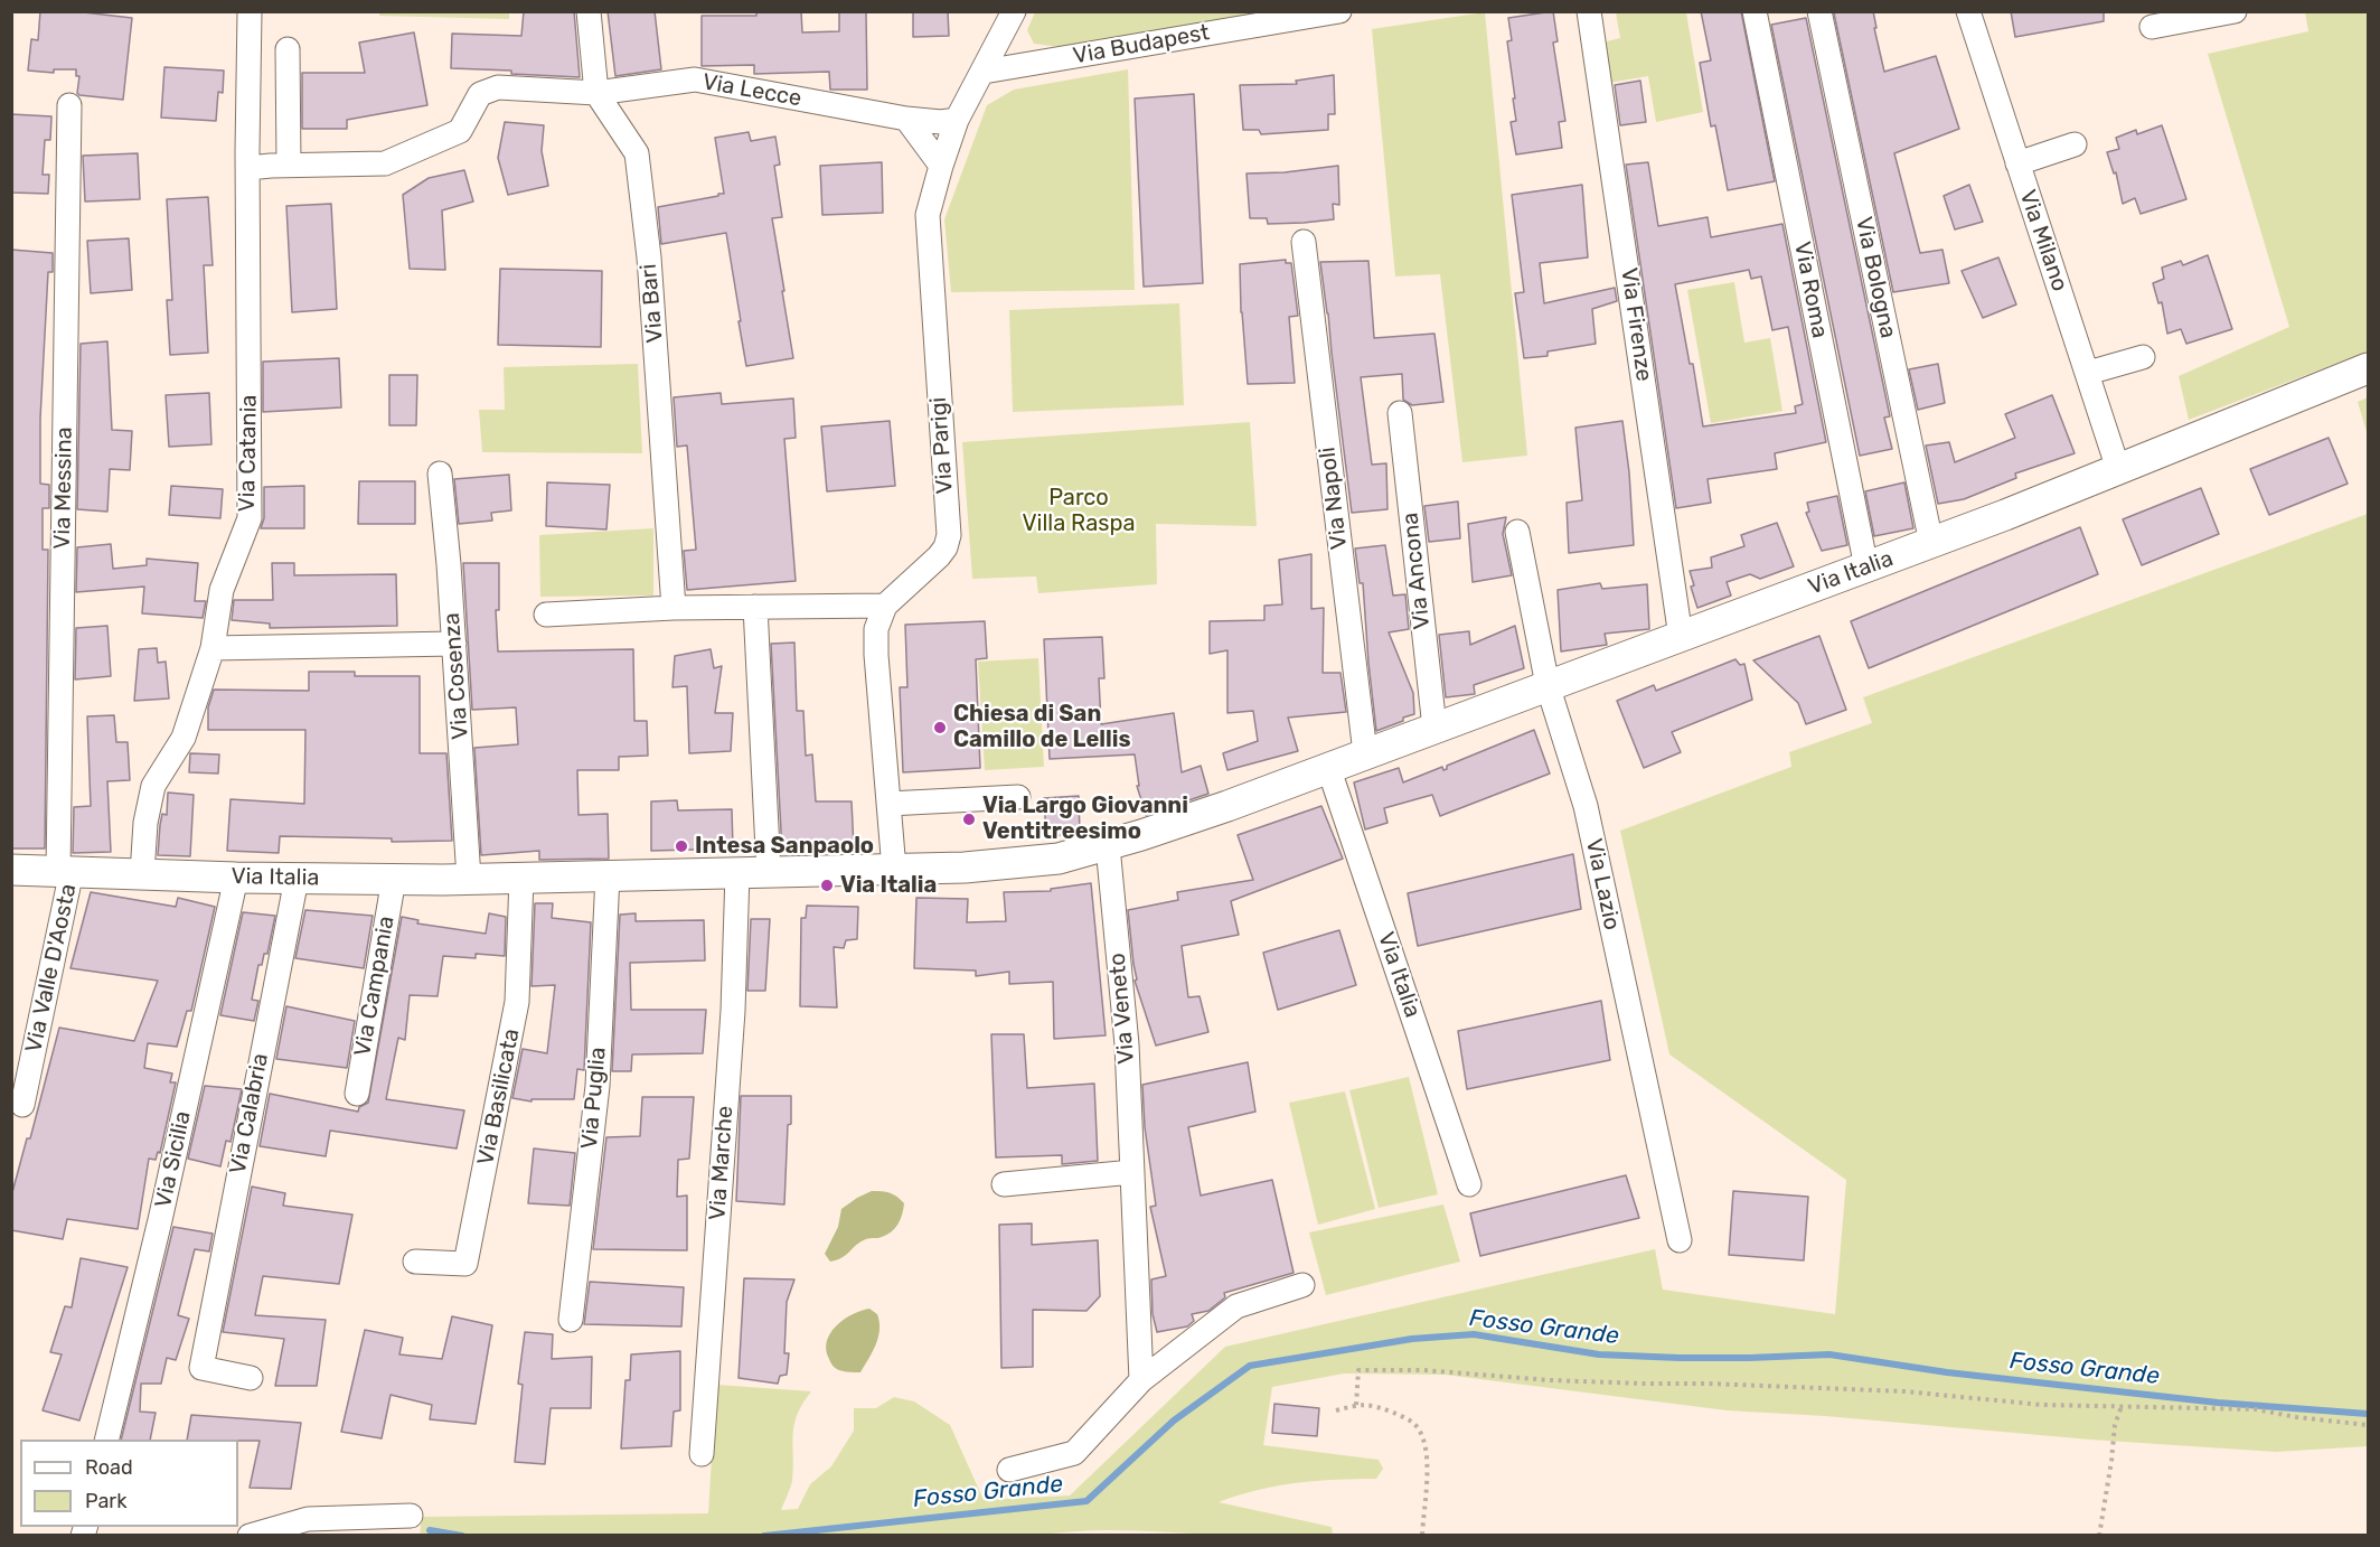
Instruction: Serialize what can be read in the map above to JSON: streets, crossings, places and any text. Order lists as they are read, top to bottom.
{
  "streets": {
    "main road": ["Via Italia"],
    "street": [
      "Via Budapest",
      "Via Lecce",
      "Via Milano",
      "Via Bologna",
      "Via Roma",
      "Via Bari",
      "Via Firenze",
      "Via Parigi",
      "Via Catania",
      "Via Messina",
      "Via Napoli",
      "Via Ancona",
      "Via Cosenza",
      "Via Lazio",
      "Via Valle D'Aosta",
      "Via Campania",
      "Via Veneto",
      "Via Basilicata",
      "Via Puglia",
      "Via Calabria",
      "Via Sicilia",
      "Via Marche"
    ]
  },
  "crossings": [
    ["Via Budapest", "Via Parigi"],
    ["Via Lecce", "Via Bari"],
    ["Via Lecce", "Via Parigi"],
    ["Via Lecce", "Via Catania"],
    ["Via Milano", "Via Italia"],
    ["Via Bologna", "Via Italia"],
    ["Via Roma", "Via Italia"],
    ["Via Firenze", "Via Italia"],
    ["Via Catania", "Via Italia"],
    ["Via Messina", "Via Italia"],
    ["Via Messina", "Via Valle D'Aosta"],
    ["Via Napoli", "Via Italia"],
    ["Via Ancona", "Via Italia"],
    ["Via Italia", "Via Cosenza"],
    ["Via Italia", "Via Lazio"],
    ["Via Italia", "Via Valle D'Aosta"],
    ["Via Italia", "Via Campania"],
    ["Via Italia", "Via Veneto"],
    ["Via Italia", "Via Basilicata"],
    ["Via Italia", "Via Puglia"],
    ["Via Italia", "Via Calabria"],
    ["Via Italia", "Via Sicilia"],
    ["Via Italia", "Via Marche"]
  ],
  "water": ["Fosso Grande"],
  "parks": ["Parco Villa Raspa"],
  "places": [
    "Chiesa di San Camillo de Lellis",
    "Via Largo Giovanni Ventitreesimo",
    "Intesa Sanpaolo",
    "Via Italia"
  ],
  "legend": ["Road", "Park"]
}
